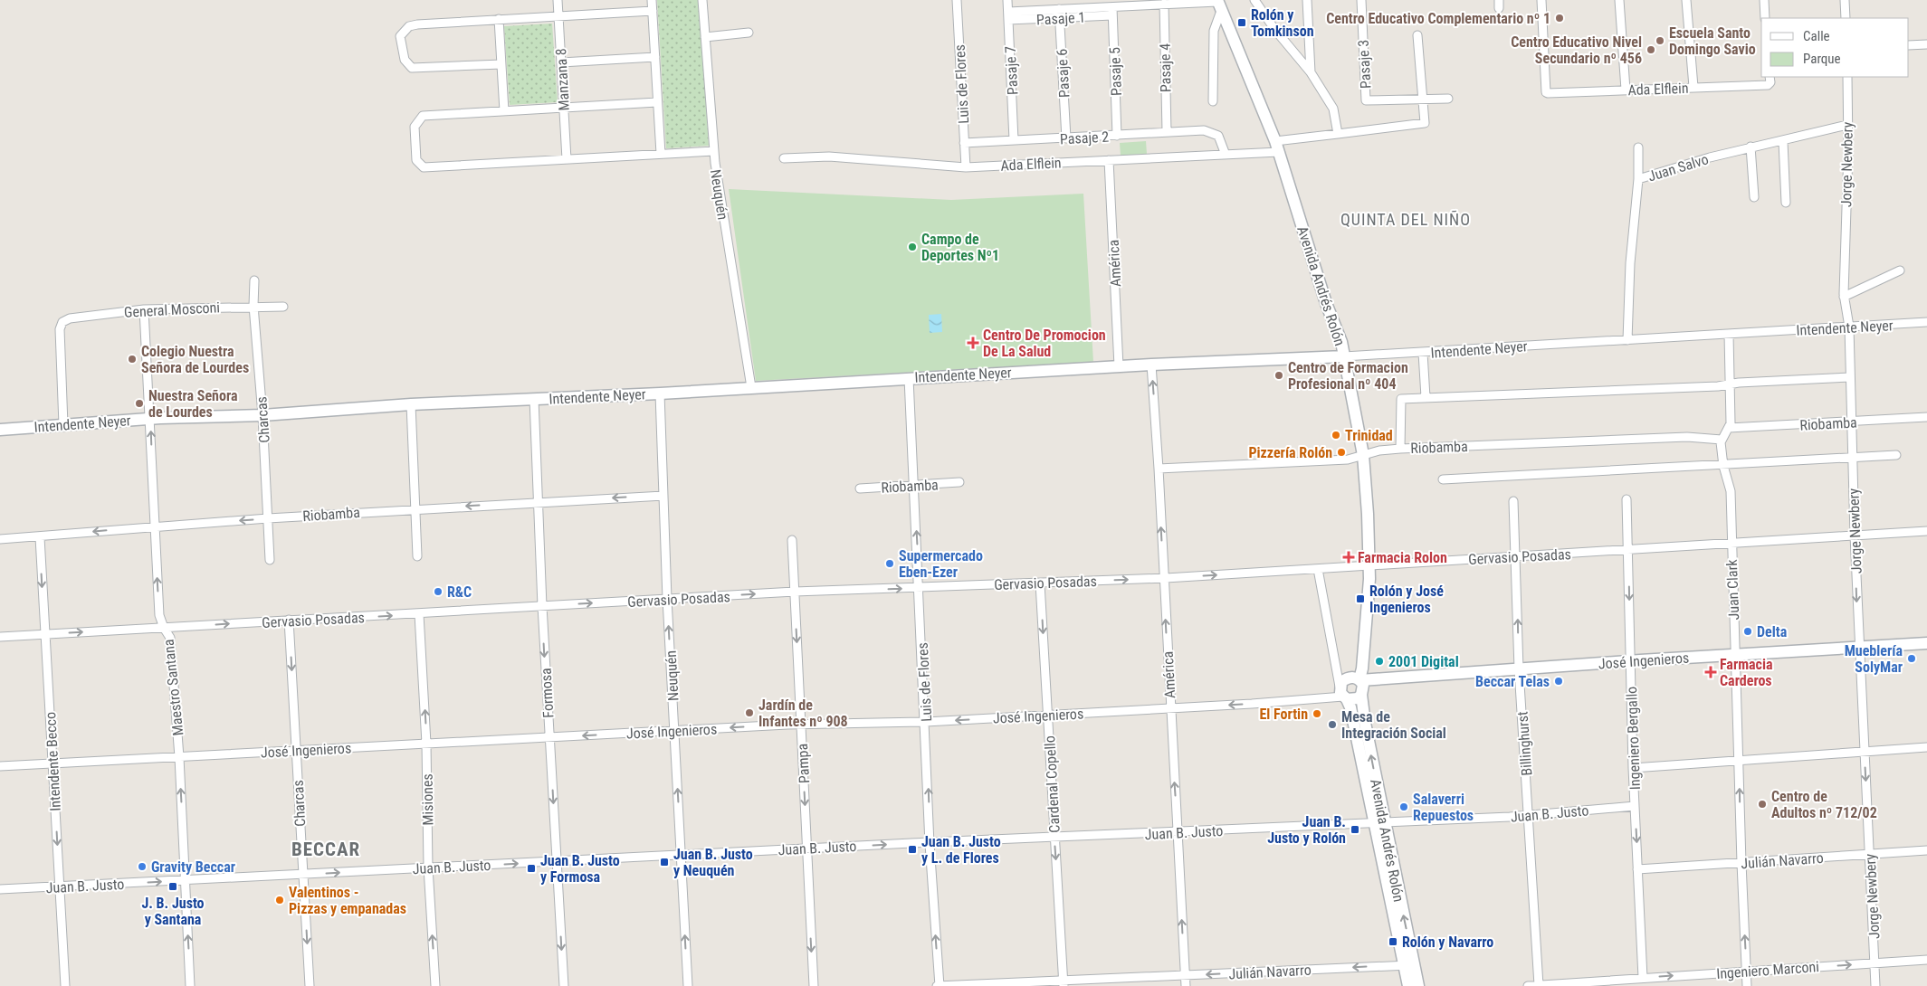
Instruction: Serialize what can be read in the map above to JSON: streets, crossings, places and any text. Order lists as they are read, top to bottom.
{
  "streets": {
    "street": [
      "Pasaje 1",
      "Pasaje 3",
      "Pasaje 4",
      "Pasaje 7",
      "Pasaje 5",
      "Pasaje 6",
      "Manzana 8",
      "Luis de Flores",
      "Ada Elflein",
      "Pasaje 2",
      "Jorge Newbery",
      "Juan Salvo",
      "Neuquén",
      "América",
      "Avenida Andrés Rolón",
      "General Mosconi",
      "Intendente Neyer",
      "Charcas",
      "Riobamba",
      "Gervasio Posadas",
      "Juan Clark",
      "José Ingenieros",
      "Maestro Santana",
      "Formosa",
      "Ingeniero Bergallo",
      "Billinghurst",
      "Intendente Becco",
      "Pampa",
      "Cardenal Copello",
      "Misiones",
      "Juan B. Justo",
      "Julián Navarro",
      "Ingeniero Marconi"
    ]
  },
  "crossings": [
    ["Pasaje 1", "Pasaje 4"],
    ["Pasaje 1", "Pasaje 7"],
    ["Pasaje 1", "Pasaje 5"],
    ["Pasaje 1", "Pasaje 6"],
    ["Pasaje 1", "Avenida Andrés Rolón"],
    ["Pasaje 4", "Pasaje 2"],
    ["Pasaje 7", "Pasaje 2"],
    ["Pasaje 5", "Pasaje 2"],
    ["Pasaje 6", "Pasaje 2"],
    ["Luis de Flores", "Ada Elflein"],
    ["Luis de Flores", "Pasaje 2"],
    ["Luis de Flores", "Intendente Neyer"],
    ["Luis de Flores", "Riobamba"],
    ["Luis de Flores", "Gervasio Posadas"],
    ["Luis de Flores", "José Ingenieros"],
    ["Luis de Flores", "Juan B. Justo"],
    ["Luis de Flores", "Julián Navarro"],
    ["Ada Elflein", "Pasaje 2"],
    ["Ada Elflein", "América"],
    ["Ada Elflein", "Avenida Andrés Rolón"],
    ["Jorge Newbery", "Juan Salvo"],
    ["Jorge Newbery", "Intendente Neyer"],
    ["Jorge Newbery", "Riobamba"],
    ["Jorge Newbery", "Gervasio Posadas"],
    ["Jorge Newbery", "José Ingenieros"],
    ["Jorge Newbery", "Julián Navarro"],
    ["Jorge Newbery", "Ingeniero Marconi"],
    ["Juan Salvo", "Intendente Neyer"],
    ["Neuquén", "Intendente Neyer"],
    ["Neuquén", "Riobamba"],
    ["Neuquén", "Gervasio Posadas"],
    ["Neuquén", "José Ingenieros"],
    ["Neuquén", "Juan B. Justo"],
    ["América", "Intendente Neyer"],
    ["América", "Riobamba"],
    ["América", "Gervasio Posadas"],
    ["América", "José Ingenieros"],
    ["América", "Juan B. Justo"],
    ["América", "Julián Navarro"],
    ["Avenida Andrés Rolón", "Intendente Neyer"],
    ["Avenida Andrés Rolón", "Riobamba"],
    ["Avenida Andrés Rolón", "Gervasio Posadas"],
    ["Avenida Andrés Rolón", "José Ingenieros"],
    ["Avenida Andrés Rolón", "Juan B. Justo"],
    ["Avenida Andrés Rolón", "Julián Navarro"],
    ["General Mosconi", "Intendente Neyer"],
    ["General Mosconi", "Charcas"],
    ["General Mosconi", "Maestro Santana"],
    ["Intendente Neyer", "Charcas"],
    ["Intendente Neyer", "Maestro Santana"],
    ["Intendente Neyer", "Formosa"],
    ["Charcas", "Riobamba"],
    ["Charcas", "Gervasio Posadas"],
    ["Charcas", "José Ingenieros"],
    ["Charcas", "Juan B. Justo"],
    ["Riobamba", "Juan Clark"],
    ["Riobamba", "Maestro Santana"],
    ["Riobamba", "Formosa"],
    ["Riobamba", "Intendente Becco"],
    ["Gervasio Posadas", "Juan Clark"],
    ["Gervasio Posadas", "Maestro Santana"],
    ["Gervasio Posadas", "Formosa"],
    ["Gervasio Posadas", "Ingeniero Bergallo"],
    ["Gervasio Posadas", "Billinghurst"],
    ["Gervasio Posadas", "Intendente Becco"],
    ["Gervasio Posadas", "Pampa"],
    ["Gervasio Posadas", "Cardenal Copello"],
    ["Gervasio Posadas", "Misiones"],
    ["Juan Clark", "José Ingenieros"],
    ["Juan Clark", "Julián Navarro"],
    ["Juan Clark", "Ingeniero Marconi"],
    ["José Ingenieros", "Maestro Santana"],
    ["José Ingenieros", "Formosa"],
    ["José Ingenieros", "Ingeniero Bergallo"],
    ["José Ingenieros", "Billinghurst"],
    ["José Ingenieros", "Intendente Becco"],
    ["José Ingenieros", "Pampa"],
    ["José Ingenieros", "Cardenal Copello"],
    ["José Ingenieros", "Misiones"],
    ["Maestro Santana", "Juan B. Justo"],
    ["Formosa", "Juan B. Justo"],
    ["Ingeniero Bergallo", "Juan B. Justo"],
    ["Ingeniero Bergallo", "Julián Navarro"],
    ["Ingeniero Bergallo", "Ingeniero Marconi"],
    ["Billinghurst", "Juan B. Justo"],
    ["Billinghurst", "Ingeniero Marconi"],
    ["Intendente Becco", "Juan B. Justo"],
    ["Pampa", "Juan B. Justo"],
    ["Cardenal Copello", "Juan B. Justo"],
    ["Cardenal Copello", "Julián Navarro"],
    ["Misiones", "Juan B. Justo"]
  ],
  "one_way": [
    "Luis de Flores",
    "Neuquén",
    "América",
    "Charcas",
    "Gervasio Posadas",
    "Juan Clark",
    "Maestro Santana",
    "Formosa",
    "Ingeniero Bergallo",
    "Intendente Becco",
    "Pampa",
    "Cardenal Copello",
    "Misiones",
    "Ingeniero Marconi"
  ],
  "districts": ["QUINTA DEL NIÑO", "BECCAR"],
  "places": {
    "other": [
      "Centro Educativo Complementario nº 1",
      "Escuela Santo Domingo Savio",
      "Centro Educativo Nivel Secundario nº 456",
      "Campo de Deportes Nº1",
      "Colegio Nuestra Señora de Lourdes",
      "Centro de Formacion Profesional nº 404",
      "Nuestra Señora de Lourdes",
      "Trinidad",
      "Pizzería Rolón",
      "Supermercado Eben-Ezer",
      "R&C",
      "Delta",
      "Mueblería SolyMar",
      "2001 Digital",
      "Beccar Telas",
      "Jardín de Infantes nº 908",
      "El Fortin",
      "Mesa de Integración Social",
      "Centro de Adultos nº 712/02",
      "Salaverri Repuestos",
      "Gravity Beccar",
      "Valentinos - Pizzas y empanadas"
    ],
    "transit": [
      "Rolón y Tomkinson",
      "Rolón y José Ingenieros",
      "Juan B. Justo y Rolón",
      "Juan B. Justo y L. de Flores",
      "Juan B. Justo y Neuquén",
      "Juan B. Justo y Formosa",
      "J. B. Justo y Santana",
      "Rolón y Navarro"
    ],
    "health": ["Centro De Promocion De La Salud", "Farmacia Rolon", "Farmacia Carderos"]
  },
  "legend": ["Calle", "Parque"]
}
